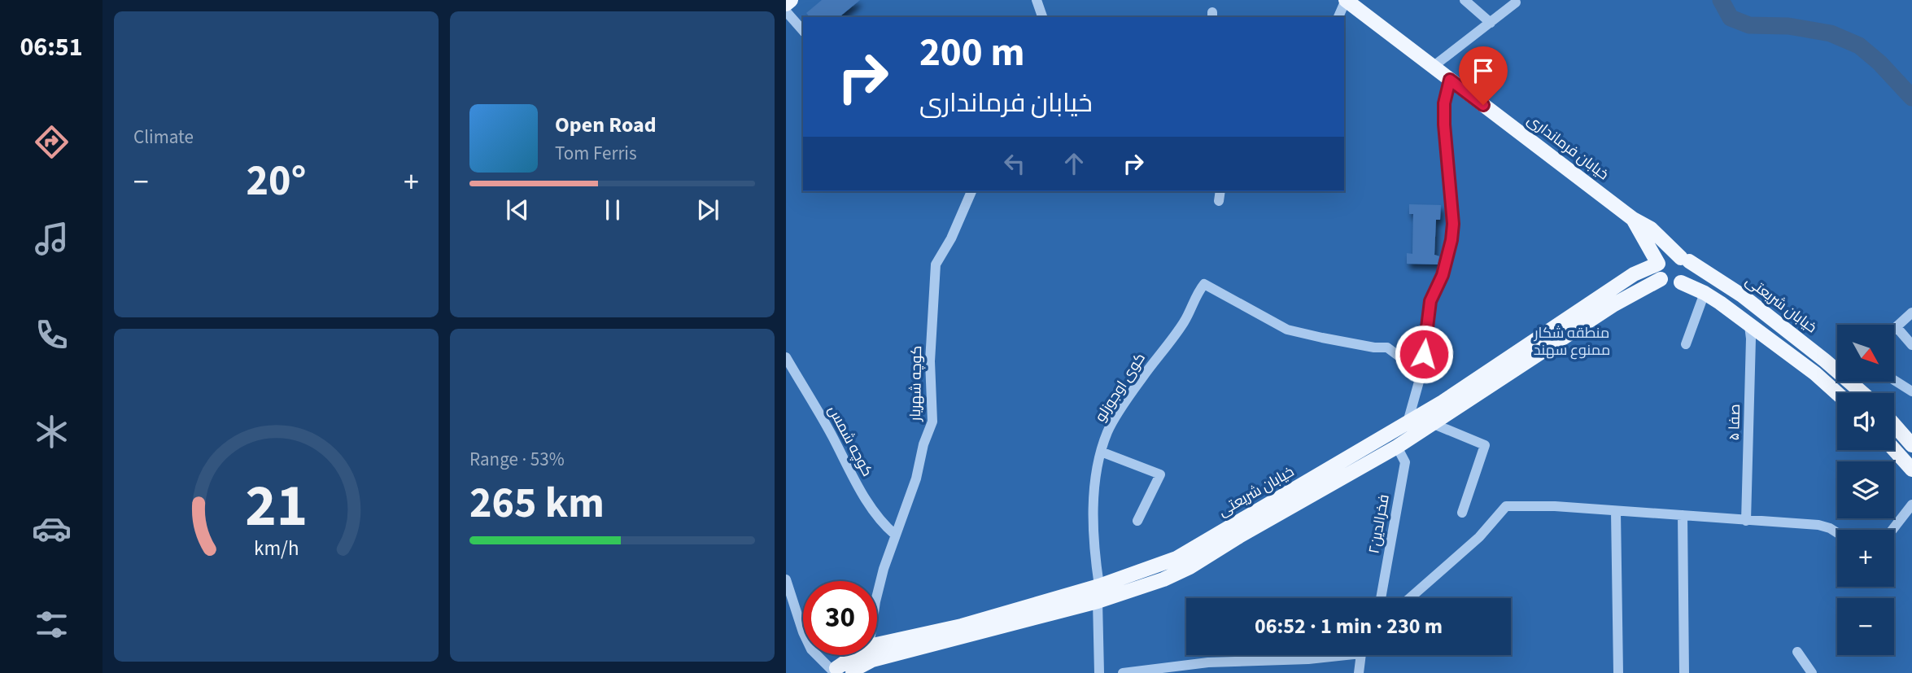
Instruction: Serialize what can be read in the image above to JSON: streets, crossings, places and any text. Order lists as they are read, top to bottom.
{
  "streets": {
    "main road": ["خیابان فرمانداری", "خیابان شریعتی"],
    "street": [
      "کوچه شهریار",
      "کوی اوجوزلو",
      "صفا ۵",
      "کوچه شمس",
      "فخرالدین۲"
    ]
  },
  "crossings": [
    ["خیابان فرمانداری", "خیابان شریعتی"],
    ["خیابان شریعتی", "کوی اوجوزلو"],
    ["خیابان شریعتی", "فخرالدین۲"],
    ["کوچه شهریار", "کوچه شمس"]
  ],
  "parks": ["منطقه شکار ممنوع سهند"],
  "north": "bottom right",
  "page": {
    "tabs": "06:51",
    "tile": [
      "Climate",
      ["Range · 53%", "265 km"]
    ],
    "turn": ["200 m", "خیابان فرمانداری"],
    "song": ["Open Road", "Tom Ferris"],
    "heat": ["−", "20°", "+"],
    "map_buttons": ["+", "−"],
    "limit": "30",
    "trip": "06:52 · 1 min · 230 m",
    "gauge": ["21", "km/h"]
  }
}
